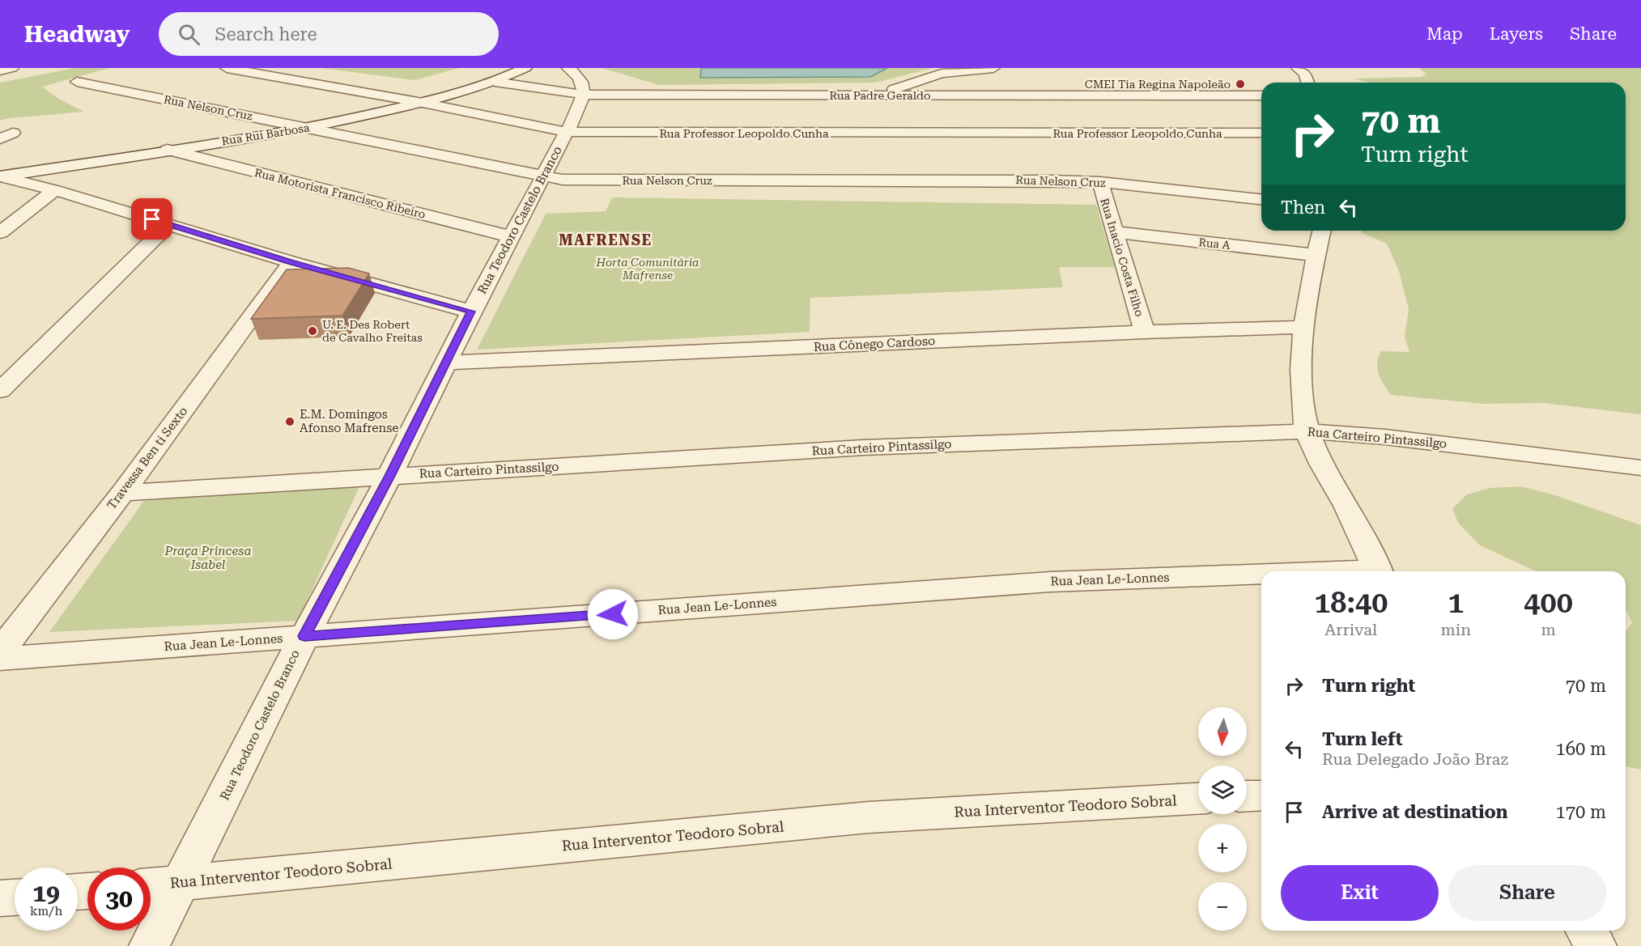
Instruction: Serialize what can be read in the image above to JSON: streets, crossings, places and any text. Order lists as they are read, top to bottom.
{
  "streets": {
    "street": [
      "Rua Padre Geraldo",
      "Rua Nelson Cruz",
      "Rua Professor Leopoldo Cunha",
      "Rua Rui Barbosa",
      "Rua Motorista Francisco Ribeiro",
      "Rua Teodoro Castelo Branco",
      "Rua A",
      "Rua Inacio Costa Filho",
      "Rua Cônego Cardoso",
      "Rua Carteiro Pintassilgo",
      "Travessa Ben ti Sexto",
      "Rua Jean Le-Lonnes",
      "Rua Interventor Teodoro Sobral"
    ]
  },
  "crossings": [
    ["Rua Padre Geraldo", "Rua Rui Barbosa"],
    ["Rua Padre Geraldo", "Rua Teodoro Castelo Branco"],
    ["Rua Nelson Cruz", "Rua Rui Barbosa"],
    ["Rua Nelson Cruz", "Rua Teodoro Castelo Branco"],
    ["Rua Nelson Cruz", "Rua Inacio Costa Filho"],
    ["Rua Professor Leopoldo Cunha", "Rua Rui Barbosa"],
    ["Rua Professor Leopoldo Cunha", "Rua Teodoro Castelo Branco"],
    ["Rua Rui Barbosa", "Rua Motorista Francisco Ribeiro"],
    ["Rua Motorista Francisco Ribeiro", "Rua Teodoro Castelo Branco"],
    ["Rua Teodoro Castelo Branco", "Rua Cônego Cardoso"],
    ["Rua Teodoro Castelo Branco", "Rua Carteiro Pintassilgo"],
    ["Rua Teodoro Castelo Branco", "Rua Jean Le-Lonnes"],
    ["Rua Teodoro Castelo Branco", "Rua Interventor Teodoro Sobral"],
    ["Rua A", "Rua Inacio Costa Filho"],
    ["Rua Inacio Costa Filho", "Rua Cônego Cardoso"],
    ["Rua Carteiro Pintassilgo", "Travessa Ben ti Sexto"]
  ],
  "districts": ["MAFRENSE"],
  "parks": ["Horta Comunitária Mafrense", "Praça Princesa Isabel"],
  "places": ["CMEI Tia Regina Napoleão", "U. E. Des Robert de Cavalho Freitas", "E.M. Domingos Afonso Mafrense"],
  "north": "bottom",
  "page": {
    "header": "Headway",
    "search": "Search here",
    "nav": ["Map", "Layers", "Share"],
    "turn": ["70 m", "Turn right"],
    "then": "Then",
    "eta": [
      "18:40",
      "Arrival",
      "1",
      "min",
      "400",
      "m"
    ],
    "list": [
      {
        "name": "Turn right",
        "value": "70 m"
      },
      {
        "name": "Turn left",
        "note": "Rua Delegado João Braz",
        "value": "160 m"
      },
      {
        "name": "Arrive at destination",
        "value": "170 m"
      }
    ],
    "map_buttons": ["+", "−"],
    "buttons": ["Exit", "Share"],
    "speed": "19 km/h",
    "limit": "30"
  }
}
